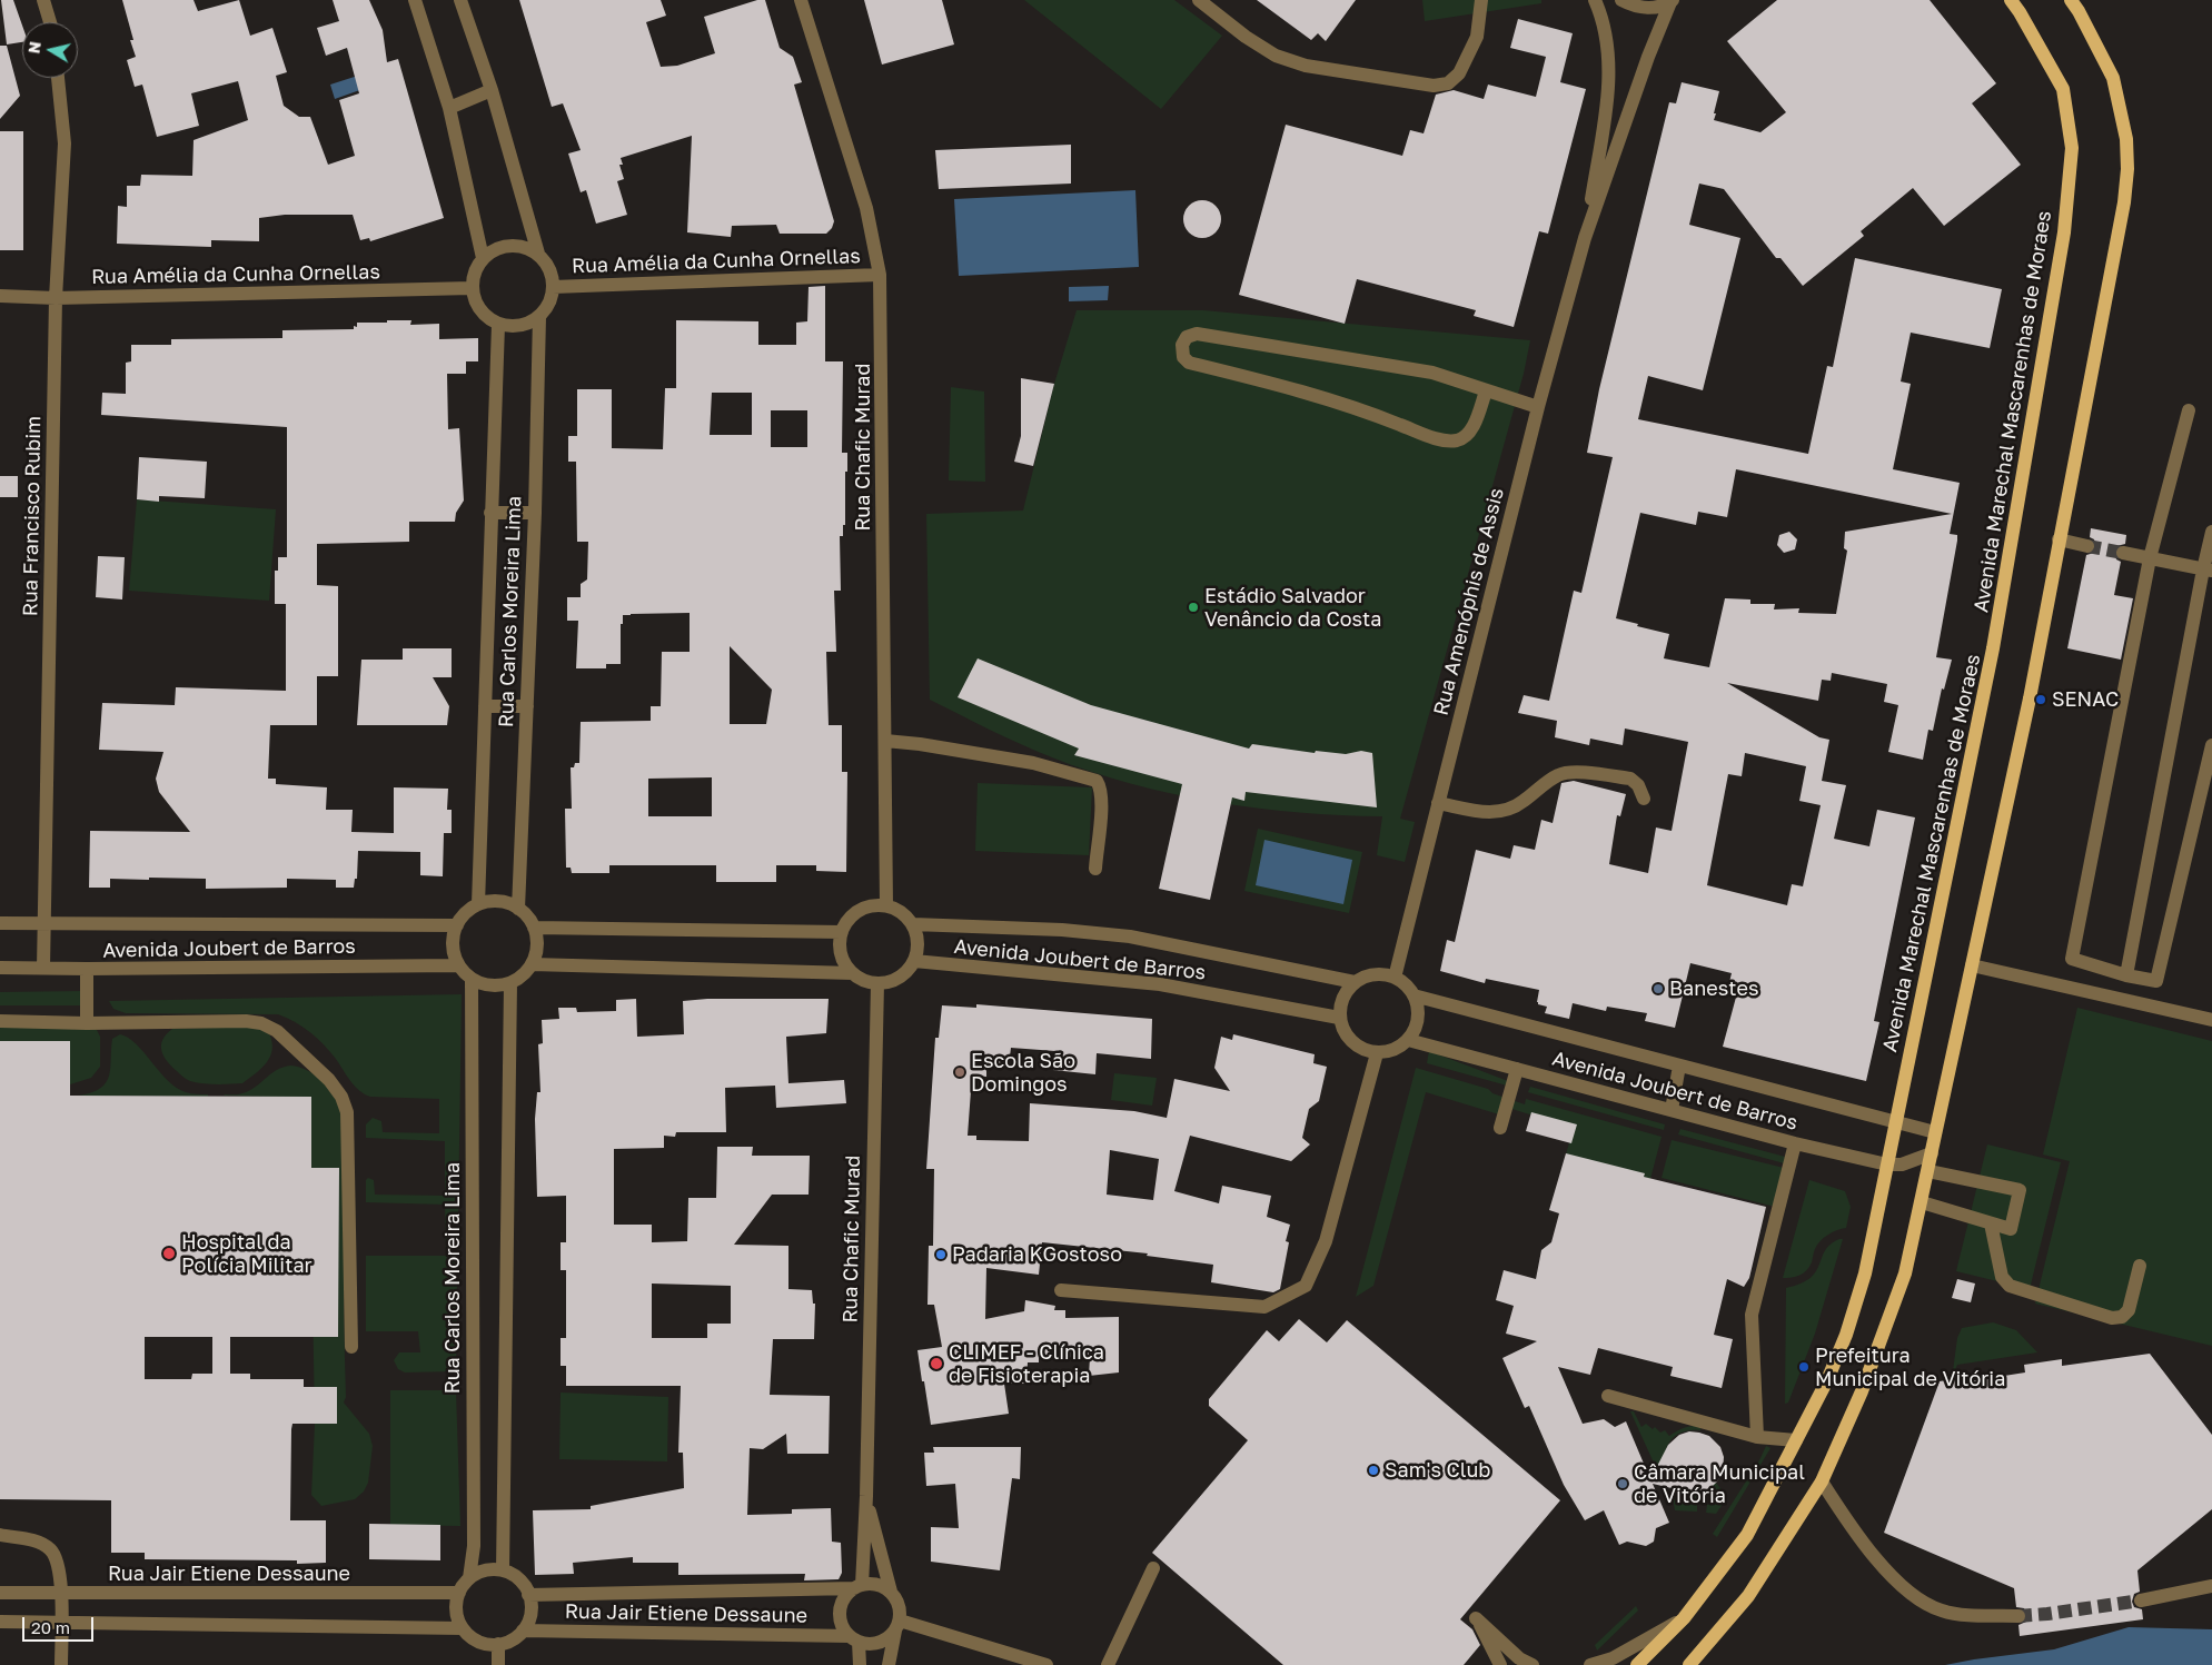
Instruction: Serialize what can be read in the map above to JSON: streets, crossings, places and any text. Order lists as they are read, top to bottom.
{
  "streets": {
    "main road": ["Avenida Marechal Mascarenhas de Moraes"],
    "street": [
      "Rua Amélia da Cunha Ornellas",
      "Rua Chafic Murad",
      "Rua Francisco Rubim",
      "Rua Amenóphis de Assis",
      "Rua Carlos Moreira Lima",
      "Avenida Joubert de Barros",
      "Rua Jair Etiene Dessaune"
    ]
  },
  "crossings": [
    ["Rua Amélia da Cunha Ornellas", "Rua Chafic Murad"],
    ["Rua Amélia da Cunha Ornellas", "Rua Francisco Rubim"],
    ["Rua Amélia da Cunha Ornellas", "Rua Carlos Moreira Lima"],
    ["Avenida Marechal Mascarenhas de Moraes", "Avenida Joubert de Barros"],
    ["Rua Chafic Murad", "Avenida Joubert de Barros"],
    ["Rua Chafic Murad", "Rua Jair Etiene Dessaune"],
    ["Rua Francisco Rubim", "Avenida Joubert de Barros"],
    ["Rua Amenóphis de Assis", "Avenida Joubert de Barros"],
    ["Rua Carlos Moreira Lima", "Avenida Joubert de Barros"],
    ["Rua Carlos Moreira Lima", "Rua Jair Etiene Dessaune"]
  ],
  "places": [
    "Estádio Salvador Venâncio da Costa",
    "SENAC",
    "Banestes",
    "Escola São Domingos",
    "Hospital da Polícia Militar",
    "Padaria KGostoso",
    "CLIMEF - Clínica de Fisioterapia",
    "Prefeitura Municipal de Vitória",
    "Sam's Club",
    "Câmara Municipal de Vitória"
  ],
  "scale_bar": "20 m",
  "north": "left"
}
